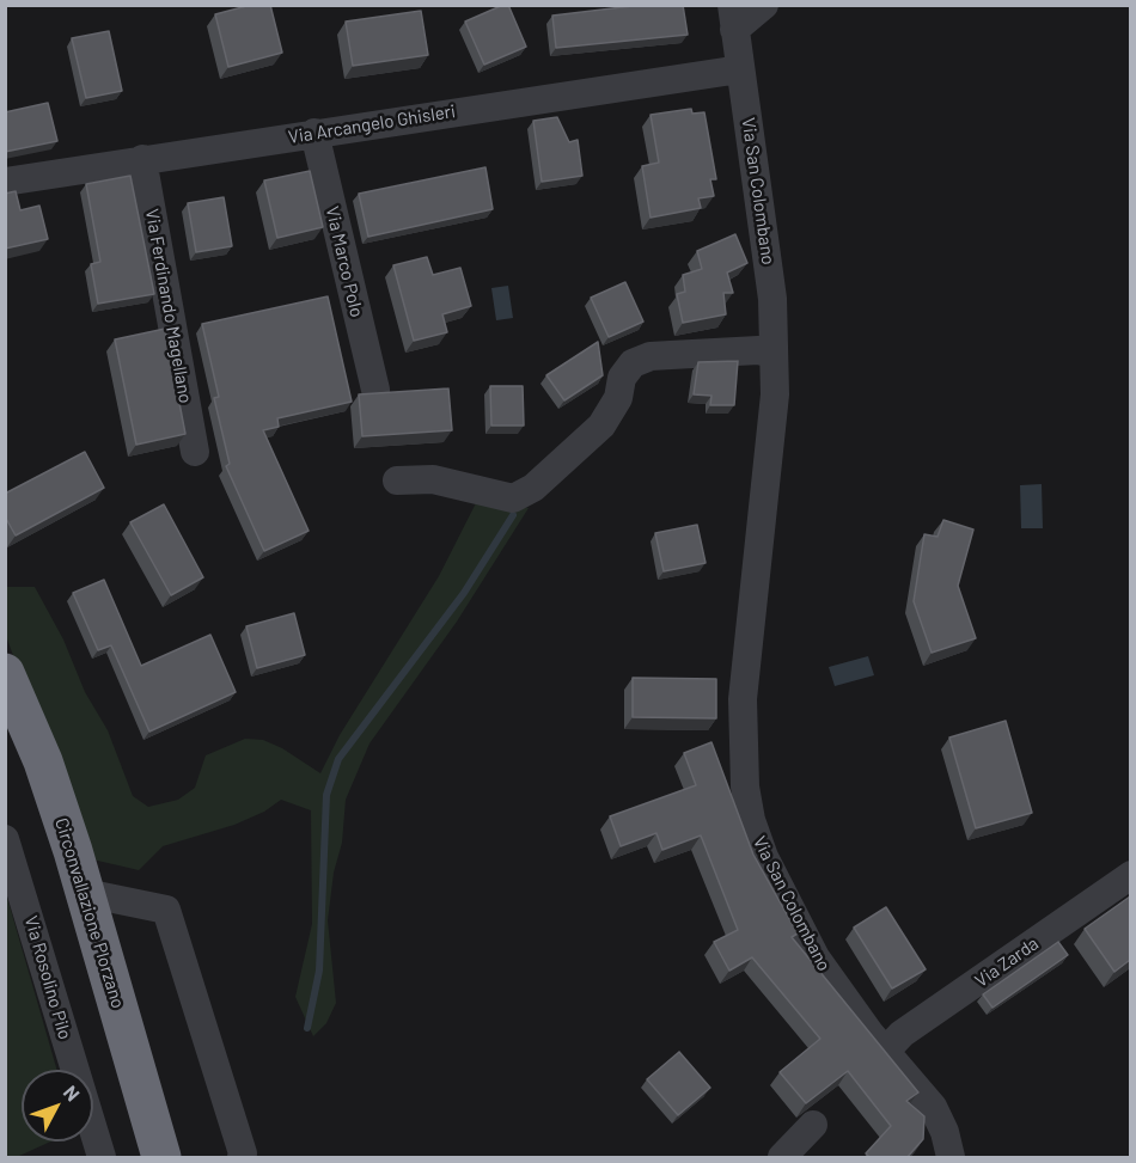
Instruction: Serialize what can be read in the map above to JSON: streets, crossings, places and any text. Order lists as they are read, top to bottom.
{
  "streets": {
    "highway": ["Circonvallazione Plorzano"],
    "street": [
      "Via Arcangelo Ghisleri",
      "Via San Colombano",
      "Via Marco Polo",
      "Via Ferdinando Magellano",
      "Via Zarda",
      "Via Rosolino Pilo"
    ]
  },
  "crossings": [
    ["Via Arcangelo Ghisleri", "Via San Colombano"],
    ["Via Arcangelo Ghisleri", "Via Marco Polo"],
    ["Via Arcangelo Ghisleri", "Via Ferdinando Magellano"],
    ["Via San Colombano", "Via Zarda"]
  ],
  "north": "top right"
}
